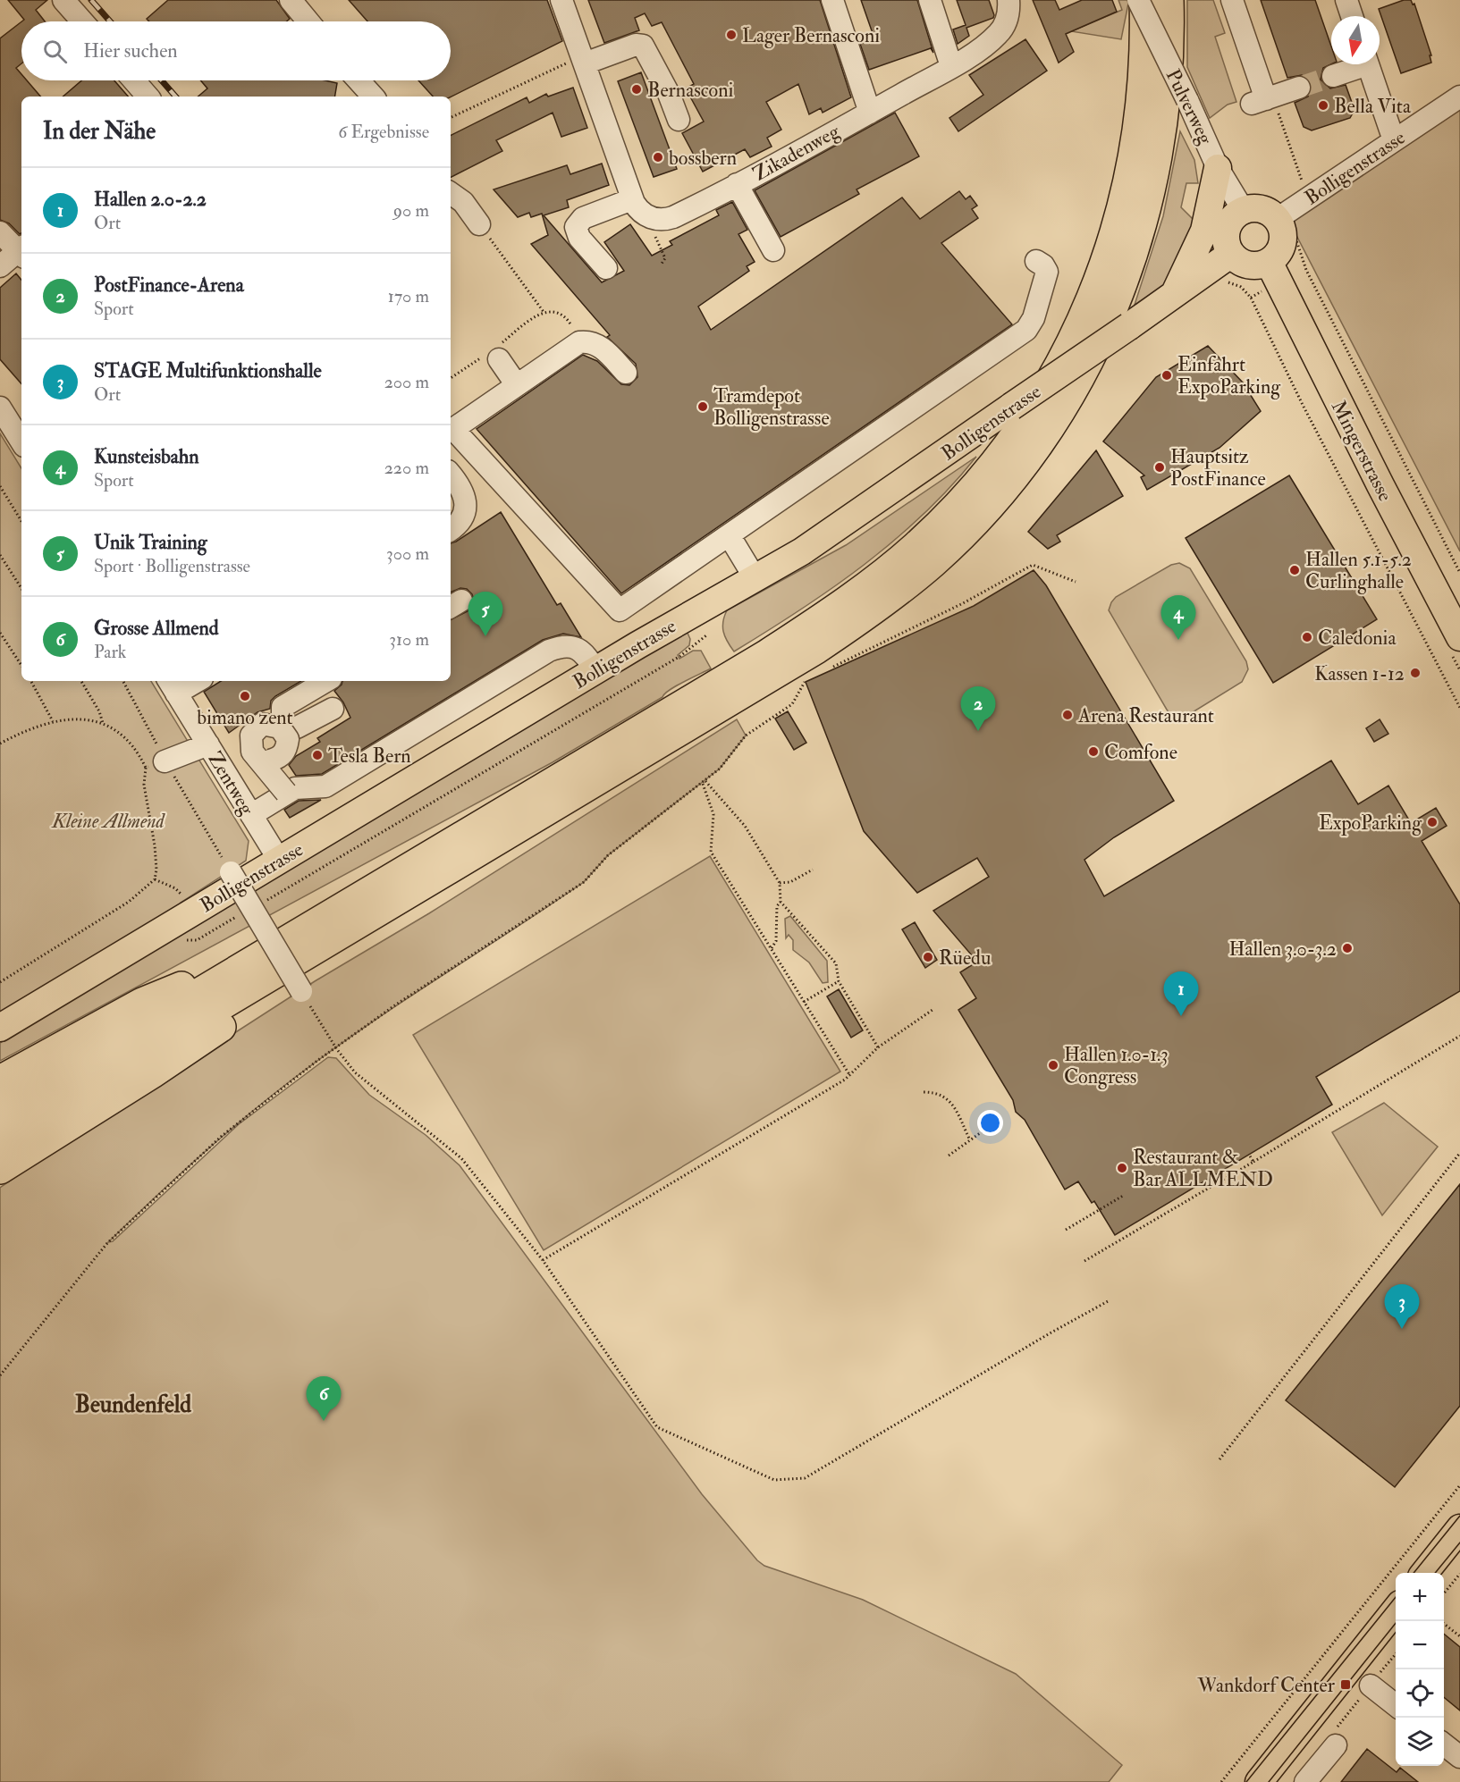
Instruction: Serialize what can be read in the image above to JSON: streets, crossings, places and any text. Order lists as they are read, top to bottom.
{
  "streets": {
    "main road": ["Bolligenstrasse", "Mingerstrasse"],
    "street": ["Pulverweg", "Zikadenweg", "Zentweg"]
  },
  "crossings": [
    ["Pulverweg", "Bolligenstrasse"],
    ["Pulverweg", "Mingerstrasse"],
    ["Bolligenstrasse", "Mingerstrasse"],
    ["Bolligenstrasse", "Zentweg"]
  ],
  "districts": ["Beundenfeld"],
  "parks": ["Kleine Allmend"],
  "places": {
    "other": [
      "Lager Bernasconi",
      "Bernasconi",
      "Bella Vita",
      "bossbern",
      "Einfahrt ExpoParking",
      "Tramdepot Bolligenstrasse",
      "Hauptsitz PostFinance",
      "Hallen 5.1-5.2 Curlinghalle",
      "Caledonia",
      "Kassen 1-12",
      "bimano zent",
      "Arena Restaurant",
      "Comfone",
      "Tesla Bern",
      "ExpoParking",
      "Hallen 3.0-3.2",
      "Rüedu",
      "Hallen 1.0-1.3 Congress",
      "Restaurant & Bar ALLMEND"
    ],
    "transit": ["Wankdorf Center"]
  },
  "north": "bottom",
  "page": {
    "search": "Hier suchen",
    "heading": ["In der Nähe", "6 Ergebnisse"],
    "list": [
      {
        "mark": "1",
        "name": "Hallen 2.0-2.2",
        "note": "Ort",
        "value": "90 m"
      },
      {
        "mark": "2",
        "name": "PostFinance-Arena",
        "note": "Sport",
        "value": "170 m"
      },
      {
        "mark": "3",
        "name": "STAGE Multifunktionshalle",
        "note": "Ort",
        "value": "200 m"
      },
      {
        "mark": "4",
        "name": "Kunsteisbahn",
        "note": "Sport",
        "value": "220 m"
      },
      {
        "mark": "5",
        "name": "Unik Training",
        "note": "Sport · Bolligenstrasse",
        "value": "300 m"
      },
      {
        "mark": "6",
        "name": "Grosse Allmend",
        "note": "Park",
        "value": "310 m"
      }
    ],
    "pins": [
      "5",
      "4",
      "2",
      "1",
      "3",
      "6"
    ],
    "map_buttons": ["+", "−"]
  }
}
